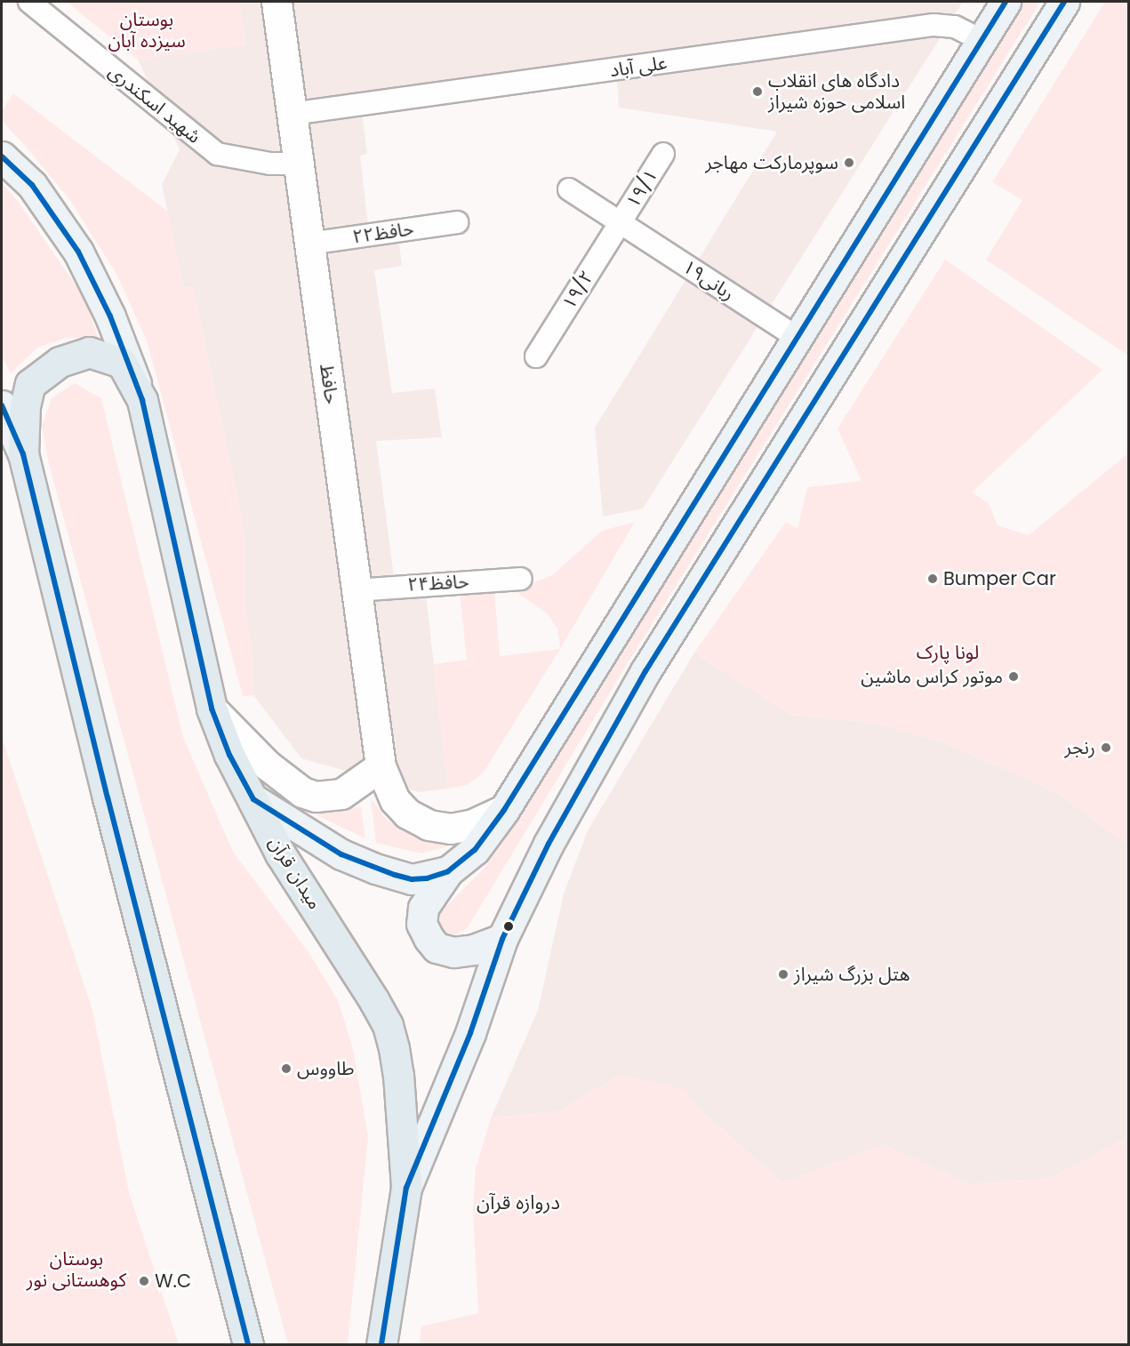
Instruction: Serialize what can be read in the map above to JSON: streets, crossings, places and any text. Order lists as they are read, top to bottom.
{
  "streets": {
    "highway": ["میدان قرآن"],
    "main road": ["حافظ"],
    "street": [
      "علی آباد",
      "شهید اسکندری",
      "۱۹/۱",
      "حافظ۲۲",
      "ربانی۱۹",
      "۱۹/۲",
      "حافظ۲۴"
    ]
  },
  "crossings": [
    ["علی آباد", "حافظ"],
    ["شهید اسکندری", "حافظ"],
    ["۱۹/۱", "ربانی۱۹"],
    ["۱۹/۱", "۱۹/۲"],
    ["حافظ۲۲", "حافظ"],
    ["ربانی۱۹", "۱۹/۲"],
    ["حافظ", "حافظ۲۴"]
  ],
  "districts": ["دروازه قرآن"],
  "parks": ["بوستان سیزده آبان", "لونا پارک", "بوستان کوهستانی نور"],
  "places": [
    "دادگاه های انقلاب اسلامی حوزه شیراز",
    "سوپرمارکت مهاجر",
    "Bumper Car",
    "موتور کراس ماشین",
    "رنجر",
    "هتل بزرگ شیراز",
    "طاووس",
    "W.C"
  ]
}
